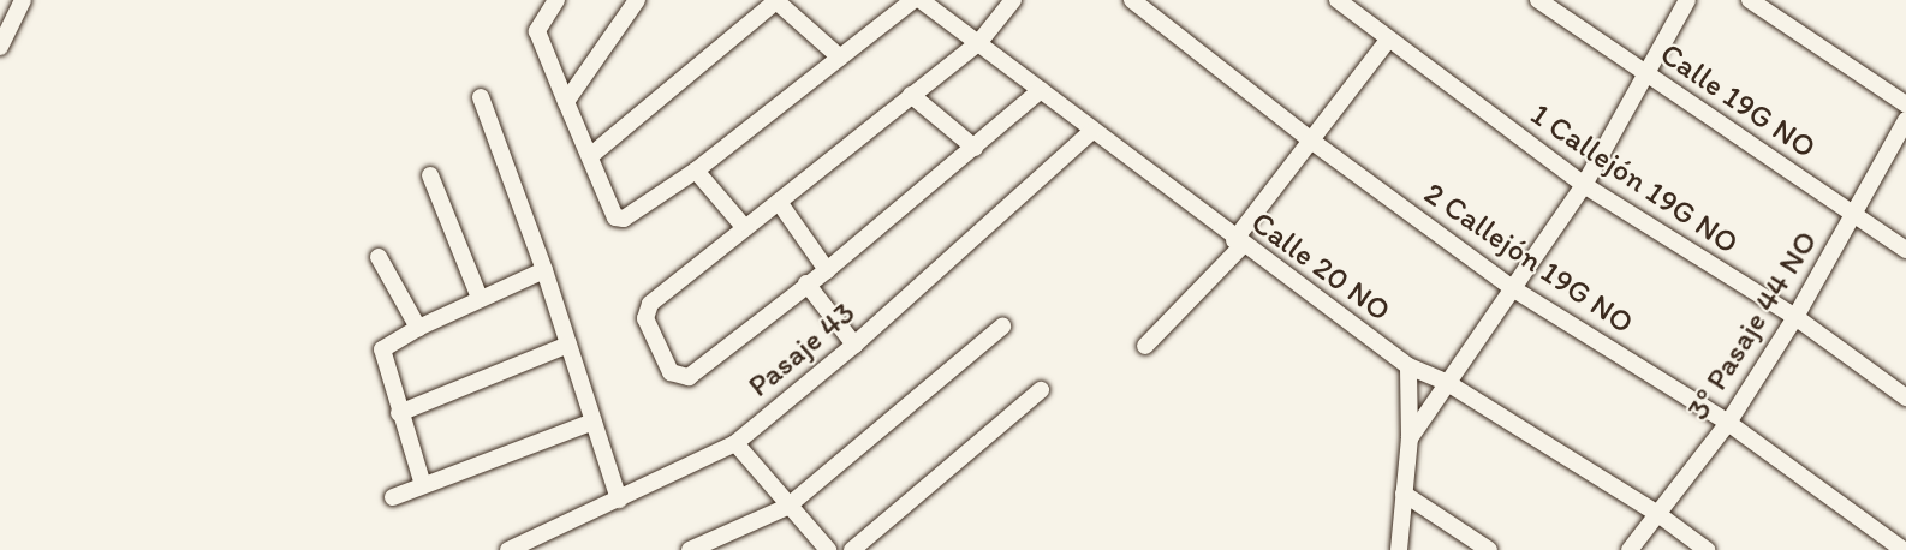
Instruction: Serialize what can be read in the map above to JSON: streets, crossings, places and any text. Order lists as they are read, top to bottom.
{
  "streets": {
    "street": [
      "Calle 19G NO",
      "1 Callejón 19G NO",
      "2 Callejón 19G NO",
      "Calle 20 NO",
      "3º Pasaje 44 NO",
      "Pasaje 43"
    ]
  },
  "crossings": [
    ["Calle 19G NO", "3º Pasaje 44 NO"],
    ["1 Callejón 19G NO", "3º Pasaje 44 NO"],
    ["2 Callejón 19G NO", "3º Pasaje 44 NO"],
    ["Calle 20 NO", "3º Pasaje 44 NO"],
    ["Calle 20 NO", "Pasaje 43"]
  ]
}
